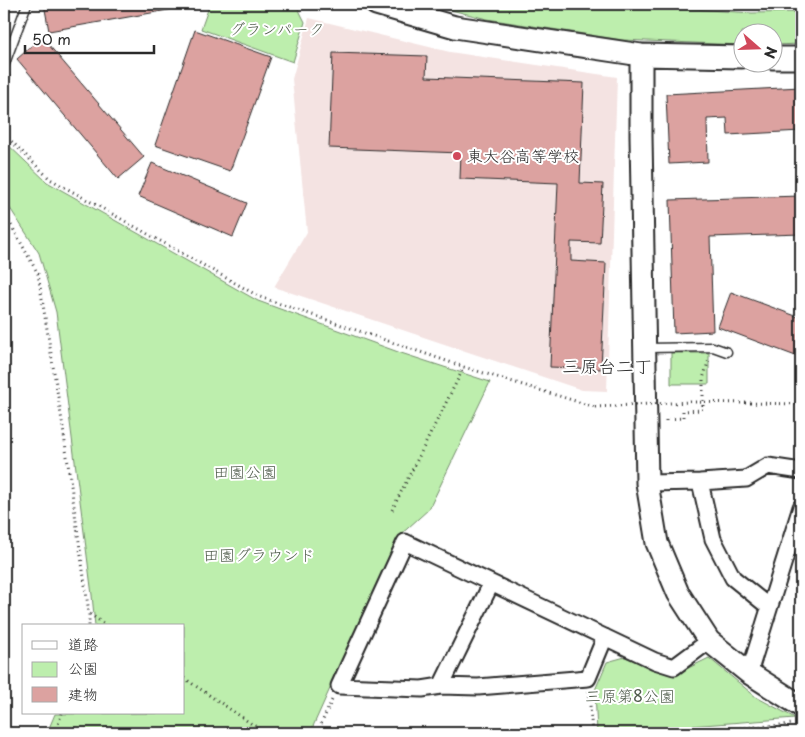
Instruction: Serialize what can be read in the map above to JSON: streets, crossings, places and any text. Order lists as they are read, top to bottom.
{
  "districts": ["三原台二丁"],
  "parks": [
    "グランパーク",
    "田園公園",
    "田園グラウンド",
    "三原第8公園"
  ],
  "places": ["東大谷高等学校"],
  "legend": ["道路", "公園", "建物"],
  "scale_bar": "50 m",
  "north": "right"
}
